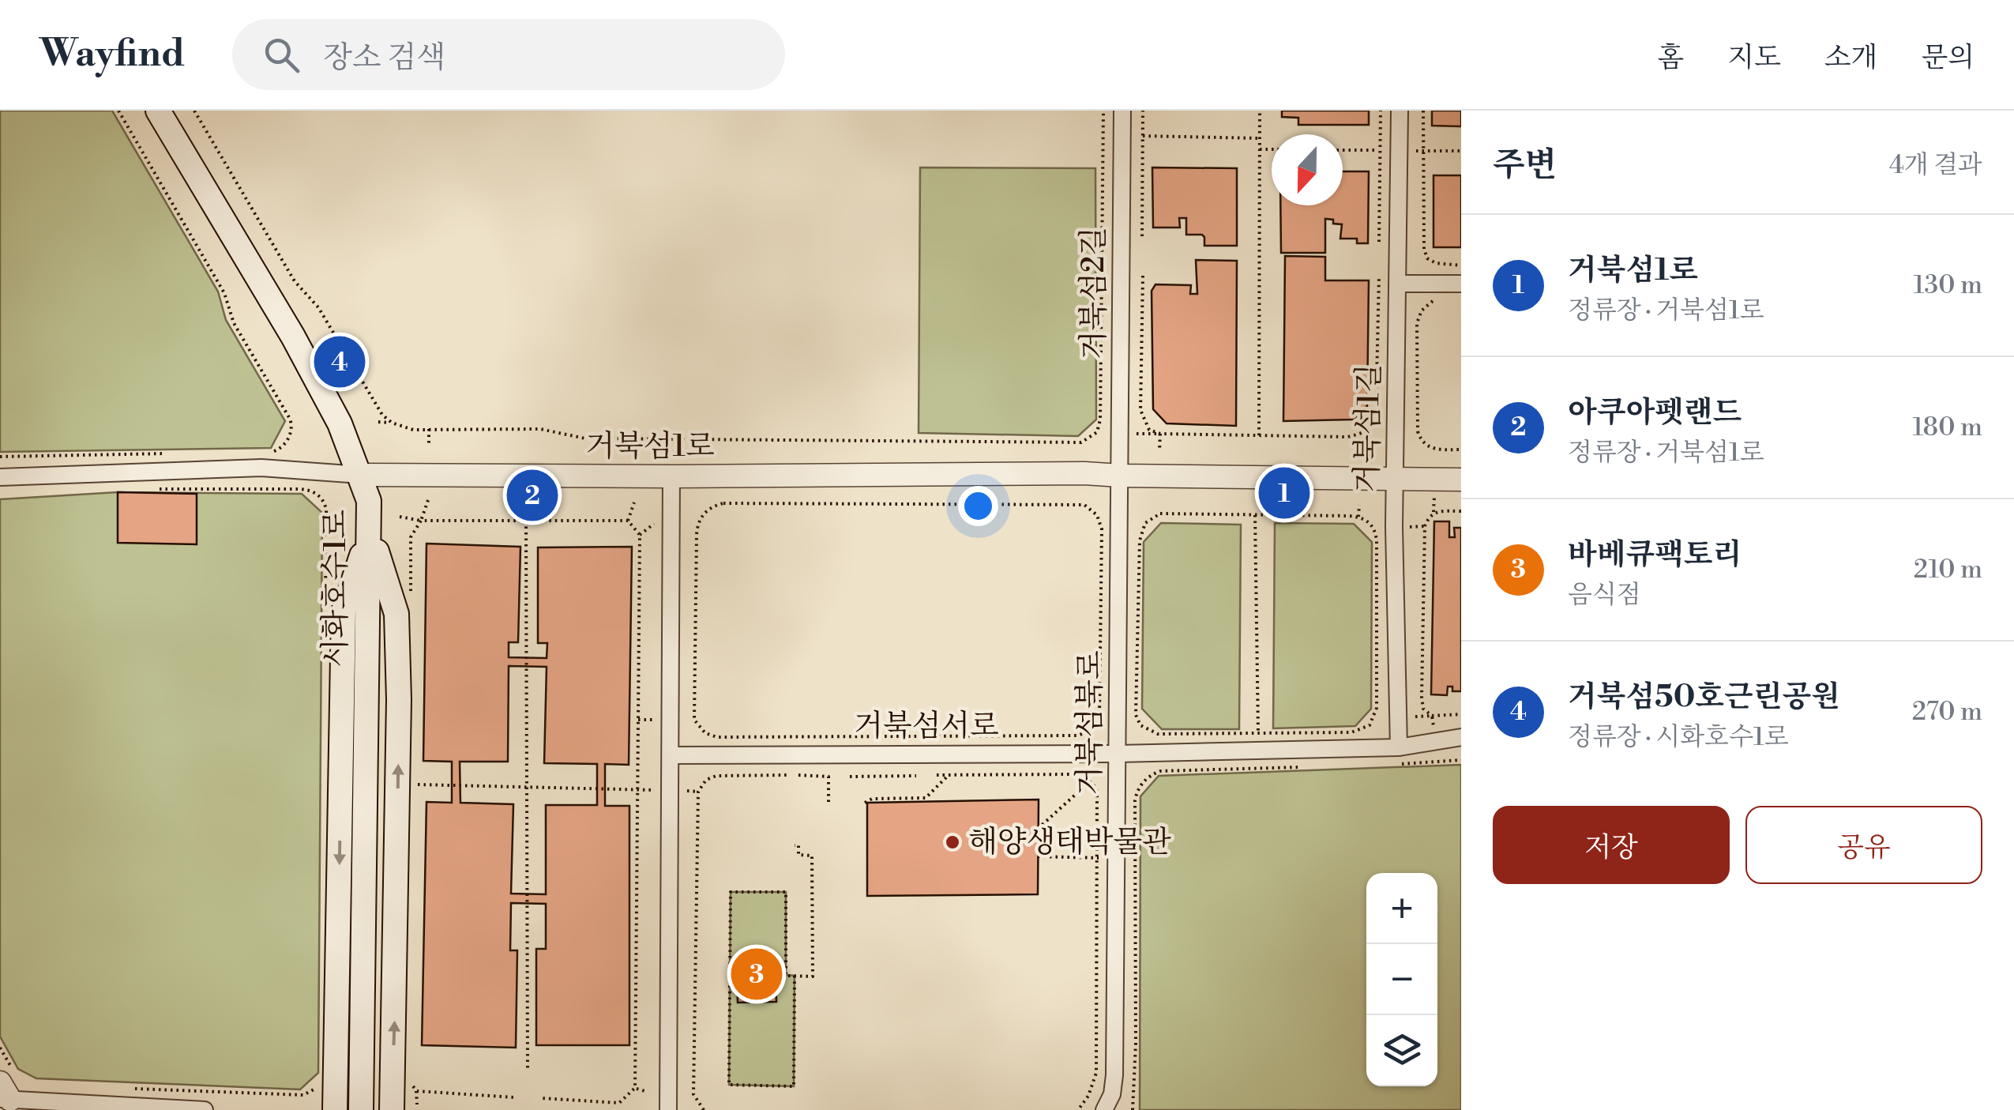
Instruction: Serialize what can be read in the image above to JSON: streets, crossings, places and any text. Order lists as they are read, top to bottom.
{
  "streets": {
    "main road": ["시화호수1로"],
    "street": [
      "거북섬2길",
      "거북섬1길",
      "거북섬1로",
      "거북섬북로",
      "거북섬서로"
    ]
  },
  "crossings": [
    ["거북섬2길", "거북섬1로"],
    ["거북섬2길", "거북섬북로"],
    ["거북섬1길", "거북섬1로"],
    ["거북섬1길", "거북섬서로"],
    ["거북섬1로", "시화호수1로"],
    ["거북섬1로", "거북섬북로"],
    ["거북섬북로", "거북섬서로"]
  ],
  "places": ["해양생태박물관"],
  "north": "bottom",
  "page": {
    "header": "Wayfind",
    "search": "장소 검색",
    "nav": [
      "홈",
      "지도",
      "소개",
      "문의"
    ],
    "heading": ["주변", "4개 결과"],
    "list": [
      {
        "mark": "1",
        "name": "거북섬1로",
        "note": "정류장 · 거북섬1로",
        "value": "130 m"
      },
      {
        "mark": "2",
        "name": "아쿠아펫랜드",
        "note": "정류장 · 거북섬1로",
        "value": "180 m"
      },
      {
        "mark": "3",
        "name": "바베큐팩토리",
        "note": "음식점",
        "value": "210 m"
      },
      {
        "mark": "4",
        "name": "거북섬50호근린공원",
        "note": "정류장 · 시화호수1로",
        "value": "270 m"
      }
    ],
    "pins": [
      "4",
      "1",
      "2",
      "3"
    ],
    "buttons": ["저장", "공유"],
    "map_buttons": ["+", "−"]
  }
}
